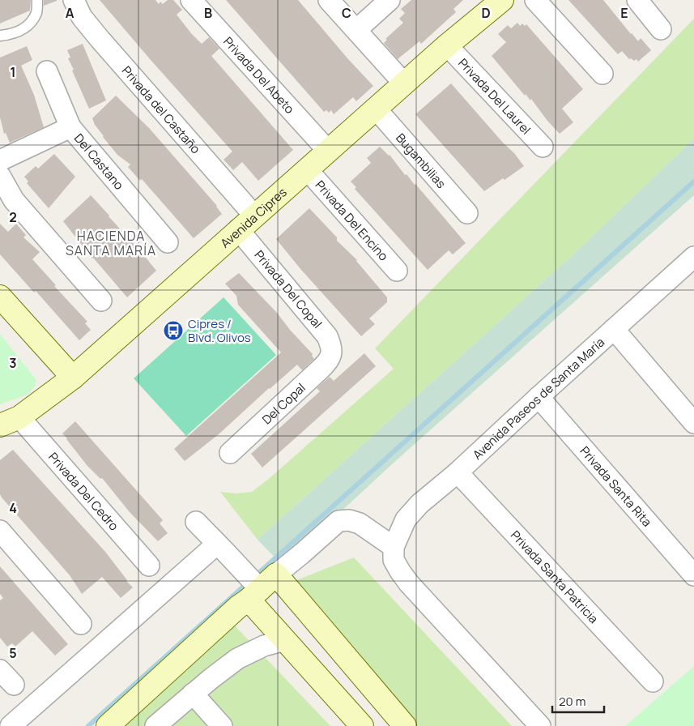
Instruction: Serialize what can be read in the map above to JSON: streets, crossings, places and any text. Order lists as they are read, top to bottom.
{
  "streets": {
    "street": [
      "Privada Del Abeto",
      "Privada Del Laurel",
      "Privada del Castaño",
      "Bugambilias",
      "Del Castano",
      "Avenida Cipres",
      "Privada Del Encino",
      "Privada Del Copal",
      "Avenida Paseos de Santa María",
      "Del Copal",
      "Privada Santa Rita",
      "Privada Del Cedro",
      "Privada Santa Patricia"
    ]
  },
  "crossings": [
    ["Privada Del Abeto", "Avenida Cipres"],
    ["Privada Del Laurel", "Avenida Cipres"],
    ["Privada del Castaño", "Avenida Cipres"],
    ["Privada del Castaño", "Privada Del Copal"],
    ["Bugambilias", "Avenida Cipres"],
    ["Avenida Cipres", "Privada Del Encino"],
    ["Avenida Cipres", "Privada Del Copal"],
    ["Avenida Cipres", "Privada Del Cedro"],
    ["Privada Del Copal", "Del Copal"],
    ["Avenida Paseos de Santa María", "Privada Santa Rita"],
    ["Avenida Paseos de Santa María", "Privada Santa Patricia"]
  ],
  "districts": ["HACIENDA SANTA MARÍA"],
  "places": {
    "bus stop": ["Cipres / Blvd. Olivos"]
  },
  "scale_bar": "20 m",
  "grid": {
    "columns": [
      "A",
      "B",
      "C",
      "D",
      "E"
    ],
    "rows": [
      "1",
      "2",
      "3",
      "4",
      "5"
    ]
  }
}
